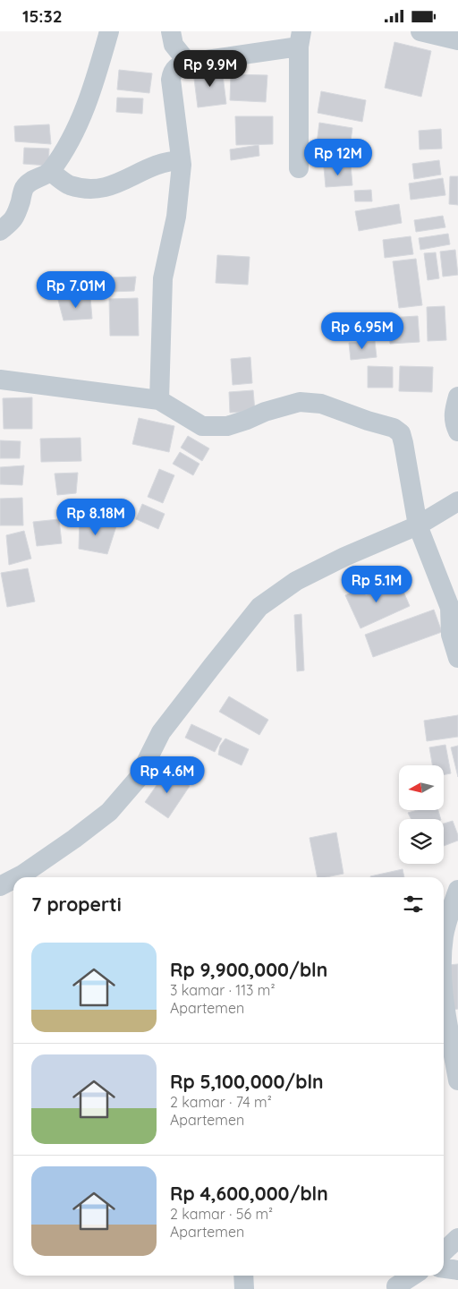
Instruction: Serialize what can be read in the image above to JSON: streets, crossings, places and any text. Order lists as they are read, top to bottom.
{
  "north": "left",
  "page": {
    "status": "15:32",
    "price": [
      "Rp 9.9M",
      "Rp 12M",
      "Rp 7.01M",
      "Rp 6.95M",
      "Rp 8.18M",
      "Rp 5.1M",
      "Rp 4.6M"
    ],
    "heading": "7 properti",
    "list": [
      {
        "name": "Rp 9,900,000/bln",
        "note": "3 kamar · 113 m² · Apartemen"
      },
      {
        "name": "Rp 5,100,000/bln",
        "note": "2 kamar · 74 m² · Apartemen"
      },
      {
        "name": "Rp 4,600,000/bln",
        "note": "2 kamar · 56 m² · Apartemen"
      }
    ]
  }
}
